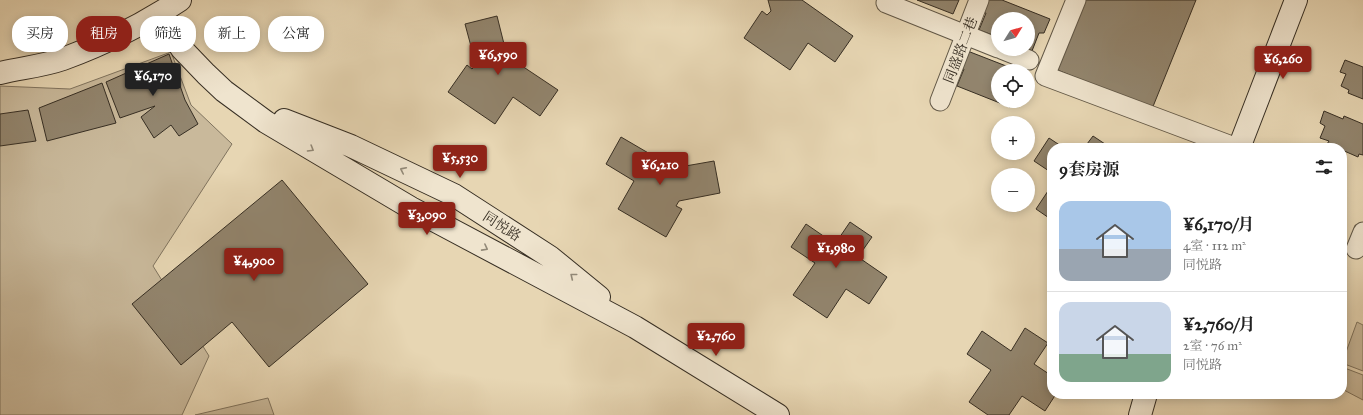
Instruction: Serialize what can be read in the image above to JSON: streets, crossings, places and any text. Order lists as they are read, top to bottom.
{
  "streets": {
    "street": ["同盛路二巷", "同悦路"]
  },
  "north": "top right",
  "page": {
    "map_buttons": ["+", "−"],
    "chip": [
      "买房",
      "租房",
      "筛选",
      "新上",
      "公寓"
    ],
    "price": [
      "¥6,590",
      "¥6,260",
      "¥6,170",
      "¥5,530",
      "¥6,210",
      "¥3,090",
      "¥1,980",
      "¥4,900",
      "¥2,760"
    ],
    "heading": "9套房源",
    "list": [
      {
        "name": "¥6,170/月",
        "note": "4室 · 112 m² · 同悦路"
      },
      {
        "name": "¥2,760/月",
        "note": "2室 · 76 m² · 同悦路"
      }
    ]
  }
}
